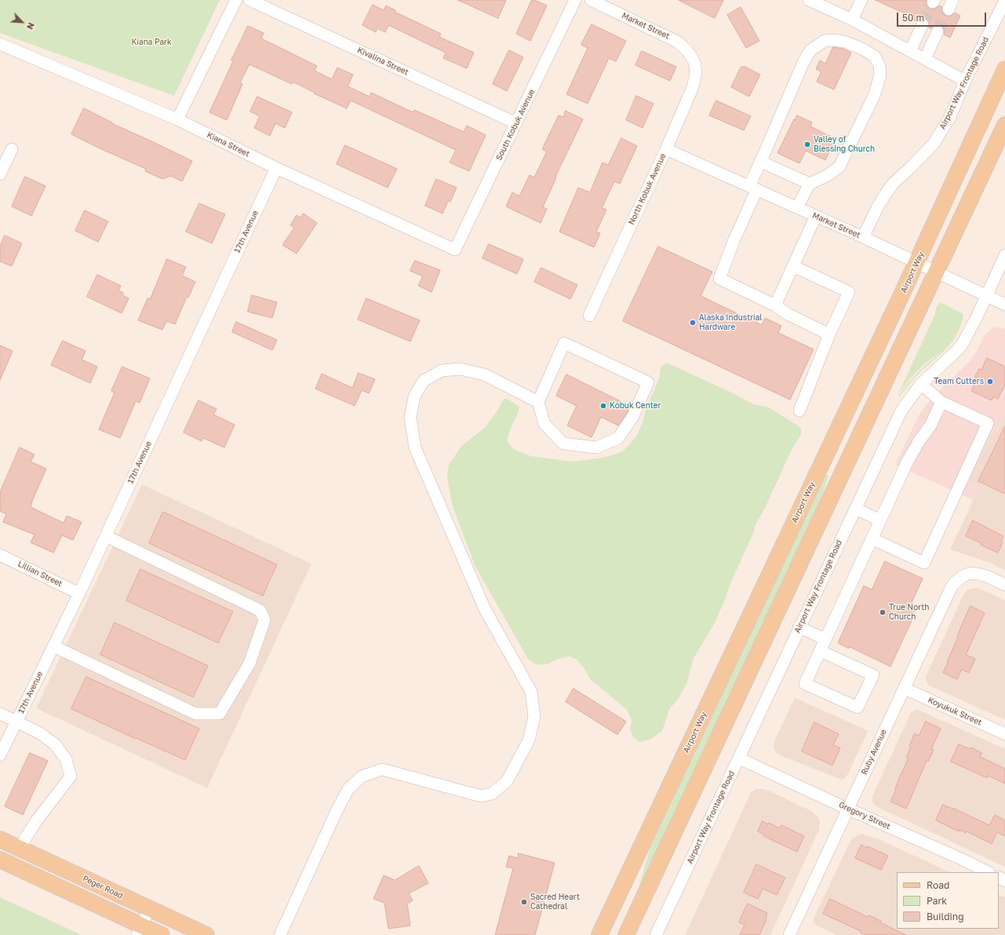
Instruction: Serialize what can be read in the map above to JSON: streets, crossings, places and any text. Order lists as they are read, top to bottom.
{
  "streets": {
    "main road": ["Airport Way", "Peger Road"],
    "street": [
      "Market Street",
      "Kivalina Street",
      "Airport Way Frontage Road",
      "South Kobuk Avenue",
      "Kiana Street",
      "North Kobuk Avenue",
      "17th Avenue",
      "Lillian Street",
      "Koyukuk Street",
      "Ruby Avenue",
      "Gregory Street"
    ]
  },
  "crossings": [
    ["Market Street", "Airport Way Frontage Road"],
    ["Market Street", "North Kobuk Avenue"],
    ["Market Street", "Airport Way"],
    ["Kivalina Street", "South Kobuk Avenue"],
    ["Airport Way Frontage Road", "Gregory Street"],
    ["South Kobuk Avenue", "Kiana Street"],
    ["Kiana Street", "17th Avenue"],
    ["17th Avenue", "Lillian Street"],
    ["Koyukuk Street", "Ruby Avenue"],
    ["Ruby Avenue", "Gregory Street"]
  ],
  "parks": ["Kiana Park"],
  "places": [
    "Valley of Blessing Church",
    "Alaska Industrial Hardware",
    "Team Cutters",
    "Kobuk Center",
    "True North Church",
    "Sacred Heart Cathedral"
  ],
  "legend": ["Road", "Park", "Building"],
  "scale_bar": "50 m",
  "north": "bottom right"
}
